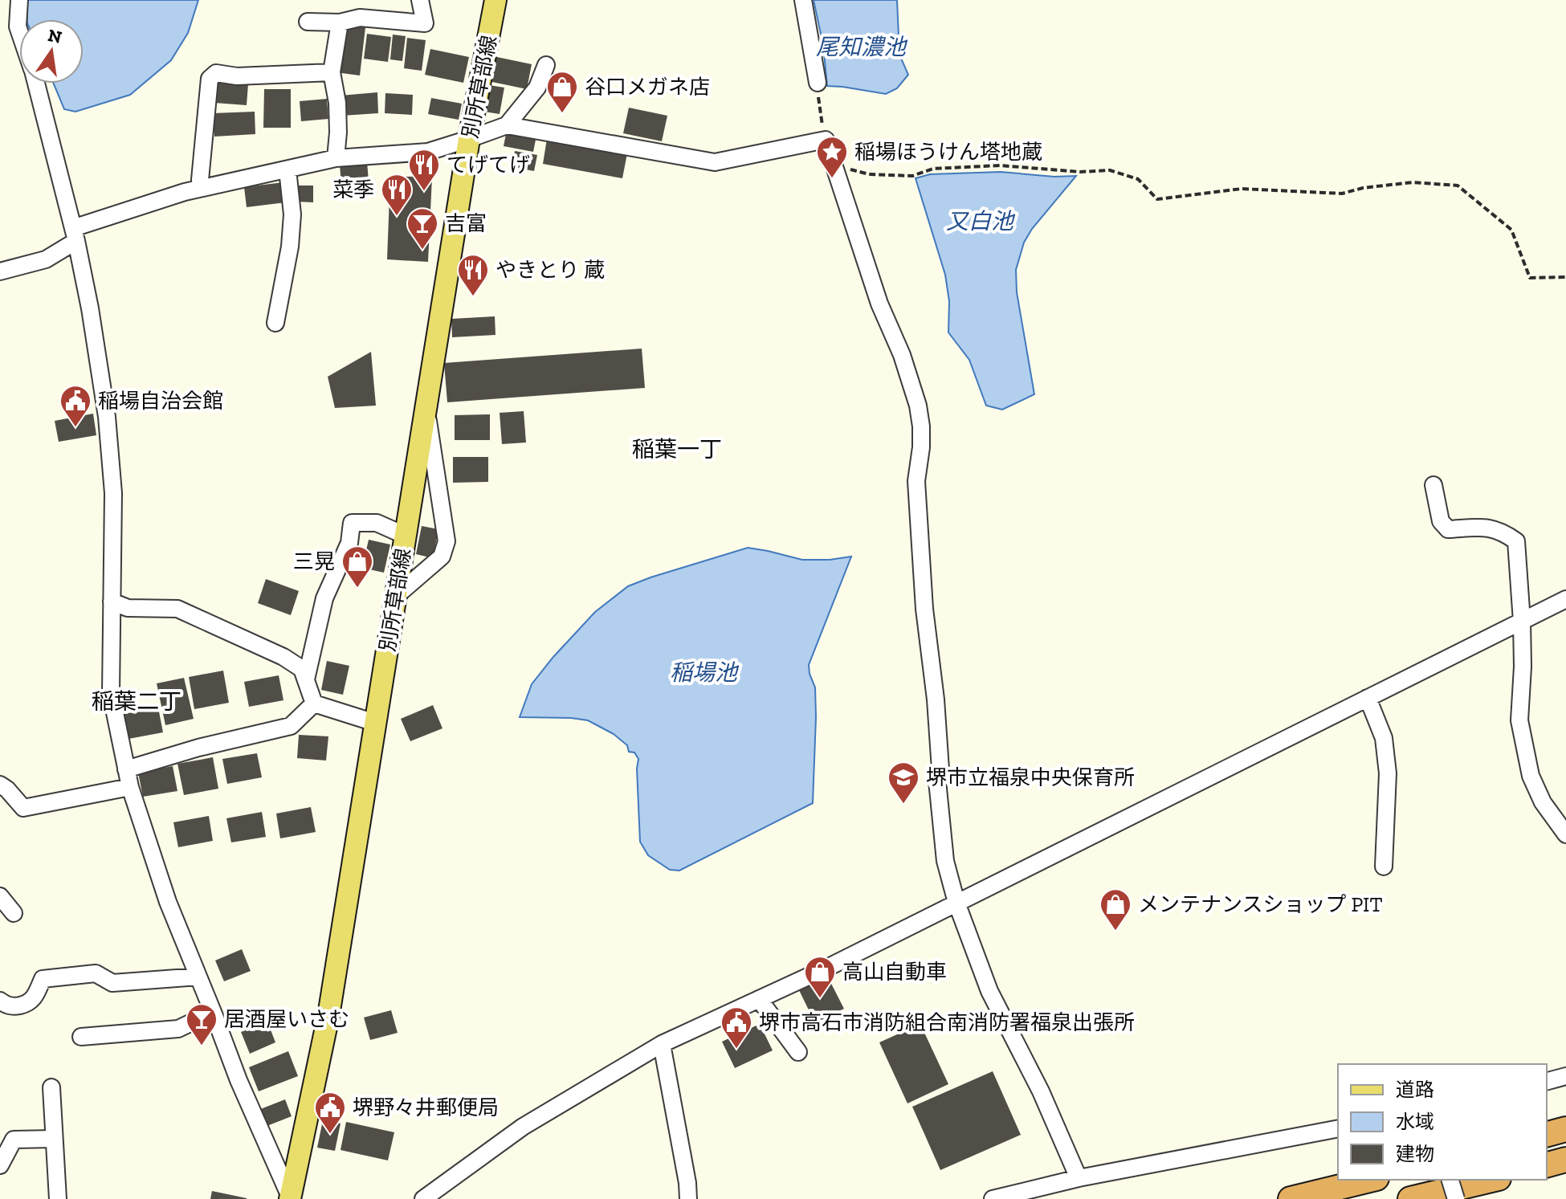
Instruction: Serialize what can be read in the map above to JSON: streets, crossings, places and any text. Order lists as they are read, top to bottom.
{
  "streets": {
    "main road": ["別所草部線"]
  },
  "districts": ["稲葉一丁", "稲葉二丁"],
  "water": ["尾知濃池", "又白池", "稲場池"],
  "places": {
    "shop": [
      "谷口メガネ店",
      "三晃",
      "メンテナンスショップ PIT",
      "高山自動車"
    ],
    "place": ["稲場ほうけん塔地蔵"],
    "restaurant": ["てげてげ", "菜季", "やきとり 蔵"],
    "bar": ["吉富", "居酒屋いさむ"],
    "public building": ["稲場自治会館", "堺市高石市消防組合南消防署福泉出張所", "堺野々井郵便局"],
    "school or university": ["堺市立福泉中央保育所"]
  },
  "legend": ["道路", "水域", "建物"],
  "north": "top"
}
